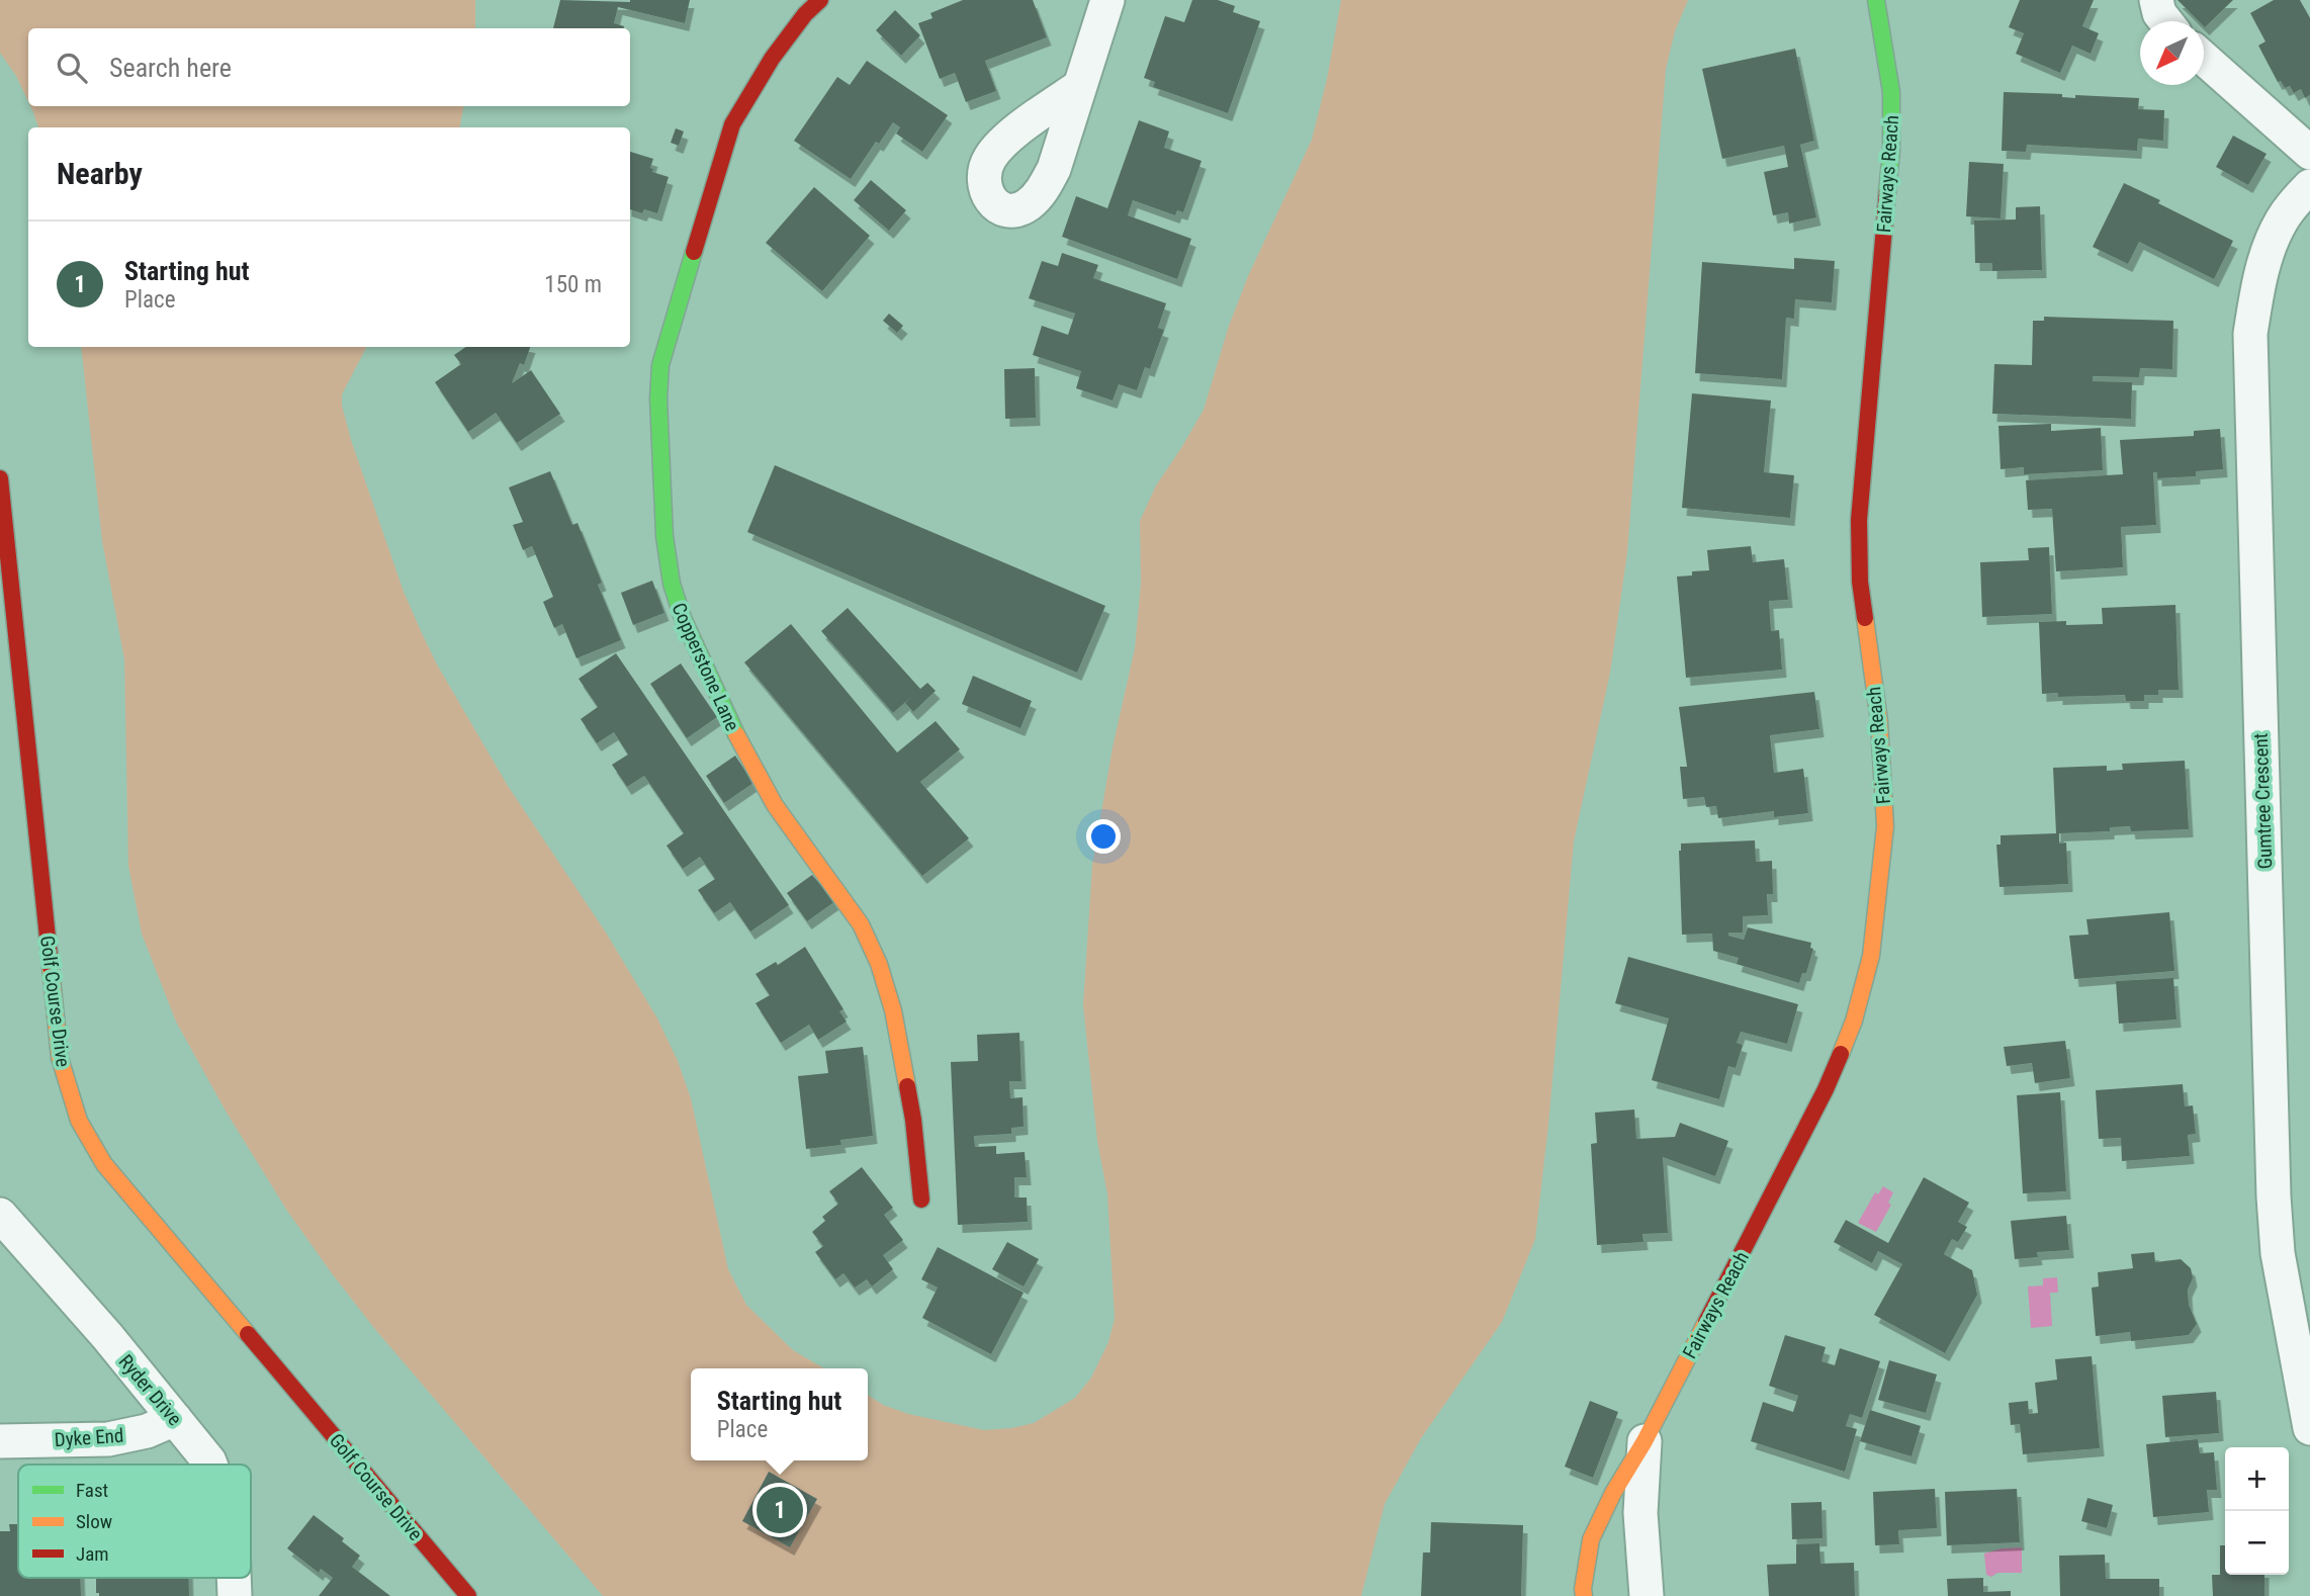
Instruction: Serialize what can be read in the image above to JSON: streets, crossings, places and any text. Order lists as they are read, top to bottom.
{
  "streets": {
    "street": [
      "Fairways Reach",
      "Copperstone Lane",
      "Gumtree Crescent",
      "Golf Course Drive",
      "Ryder Drive",
      "Dyke End"
    ]
  },
  "crossings": [
    ["Ryder Drive", "Dyke End"]
  ],
  "legend": ["Fast", "Slow", "Jam"],
  "north": "bottom left",
  "page": {
    "search": "Search here",
    "heading": "Nearby",
    "list": [
      {
        "mark": "1",
        "name": "Starting hut",
        "note": "Place",
        "value": "150 m"
      }
    ],
    "popup": ["Starting hut", "Place"],
    "map_buttons": ["+", "−"],
    "pins": "1"
  }
}
